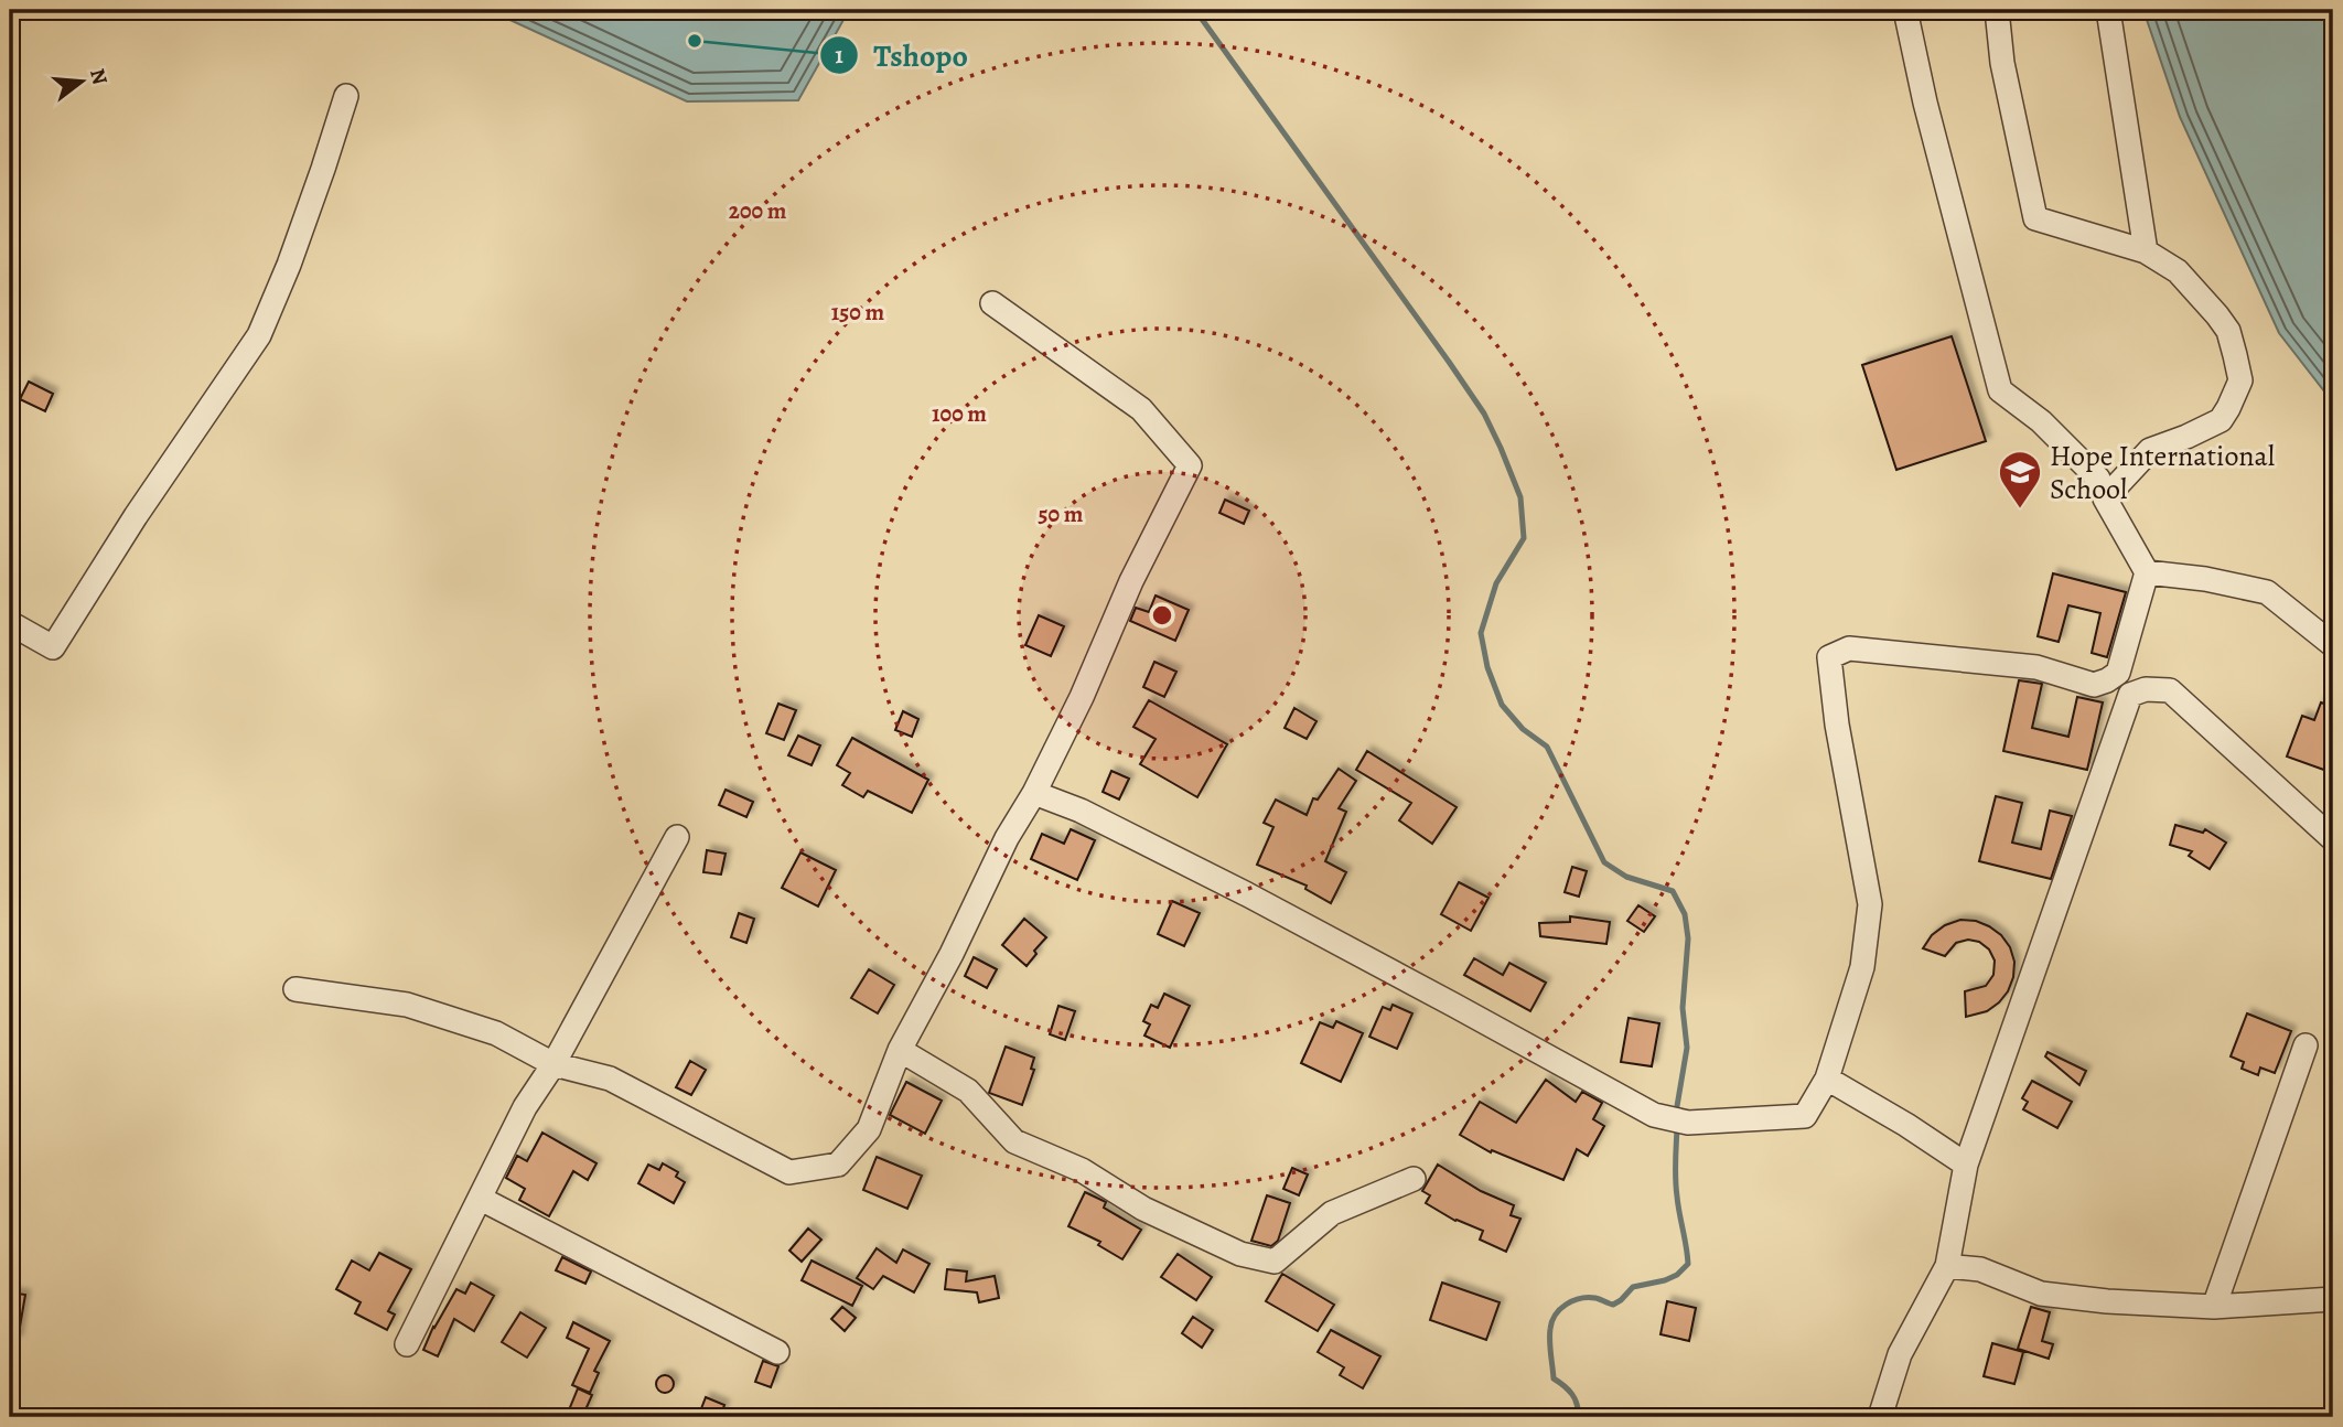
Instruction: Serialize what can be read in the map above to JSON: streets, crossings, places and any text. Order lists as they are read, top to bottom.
{
  "places": {
    "other": ["Tshopo"],
    "school or university": ["Hope International School"]
  },
  "north": "right",
  "rings": [
    "200 m",
    "150 m",
    "100 m",
    "50 m"
  ]
}
